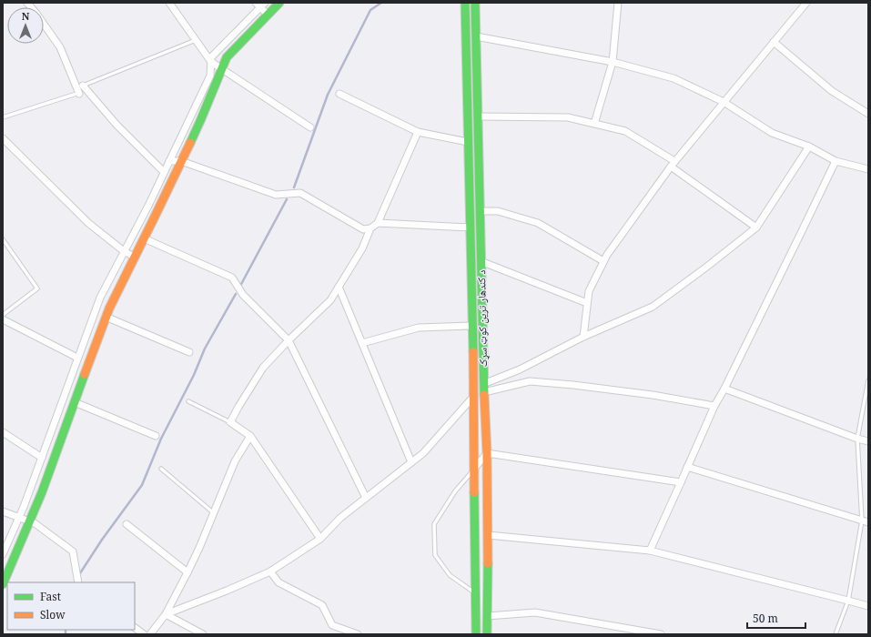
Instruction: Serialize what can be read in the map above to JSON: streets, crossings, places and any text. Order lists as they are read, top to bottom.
{
  "streets": {
    "main road": ["د کندهار ترين کوټ سړک"]
  },
  "legend": ["Fast", "Slow"],
  "scale_bar": "50 m",
  "north": "top"
}
